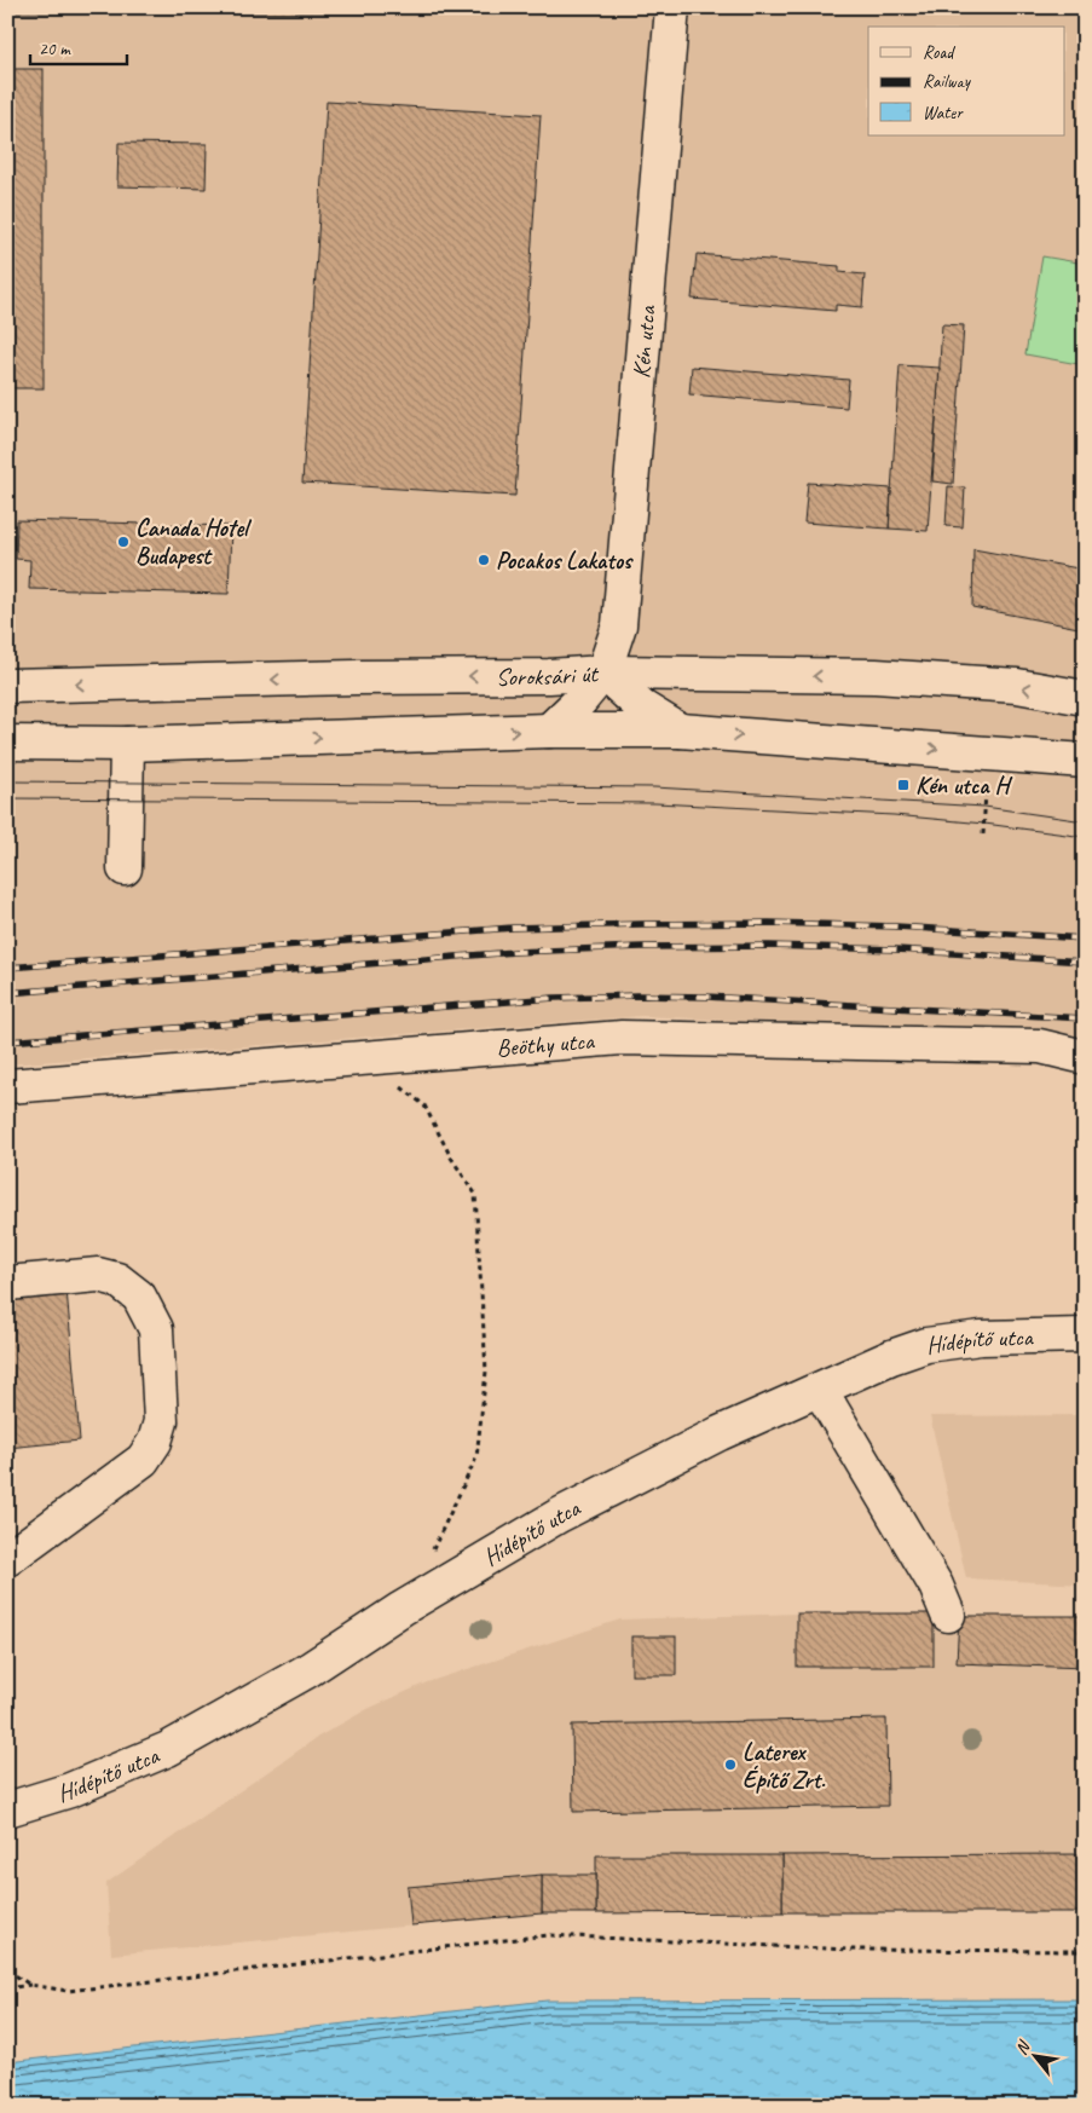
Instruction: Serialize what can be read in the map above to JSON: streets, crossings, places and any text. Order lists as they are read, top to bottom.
{
  "streets": {
    "main road": [
      "Kén utca",
      "Soroksári út",
      "Beöthy utca",
      "Hídépítő utca"
    ]
  },
  "crossings": [
    ["Kén utca", "Soroksári út"]
  ],
  "places": {
    "other": ["Canada Hotel Budapest", "Pocakos Lakatos", "Laterex Építő Zrt."],
    "transit": ["Kén utca H"]
  },
  "legend": ["Road", "Railway", "Water"],
  "scale_bar": "20 m",
  "north": "top left"
}
